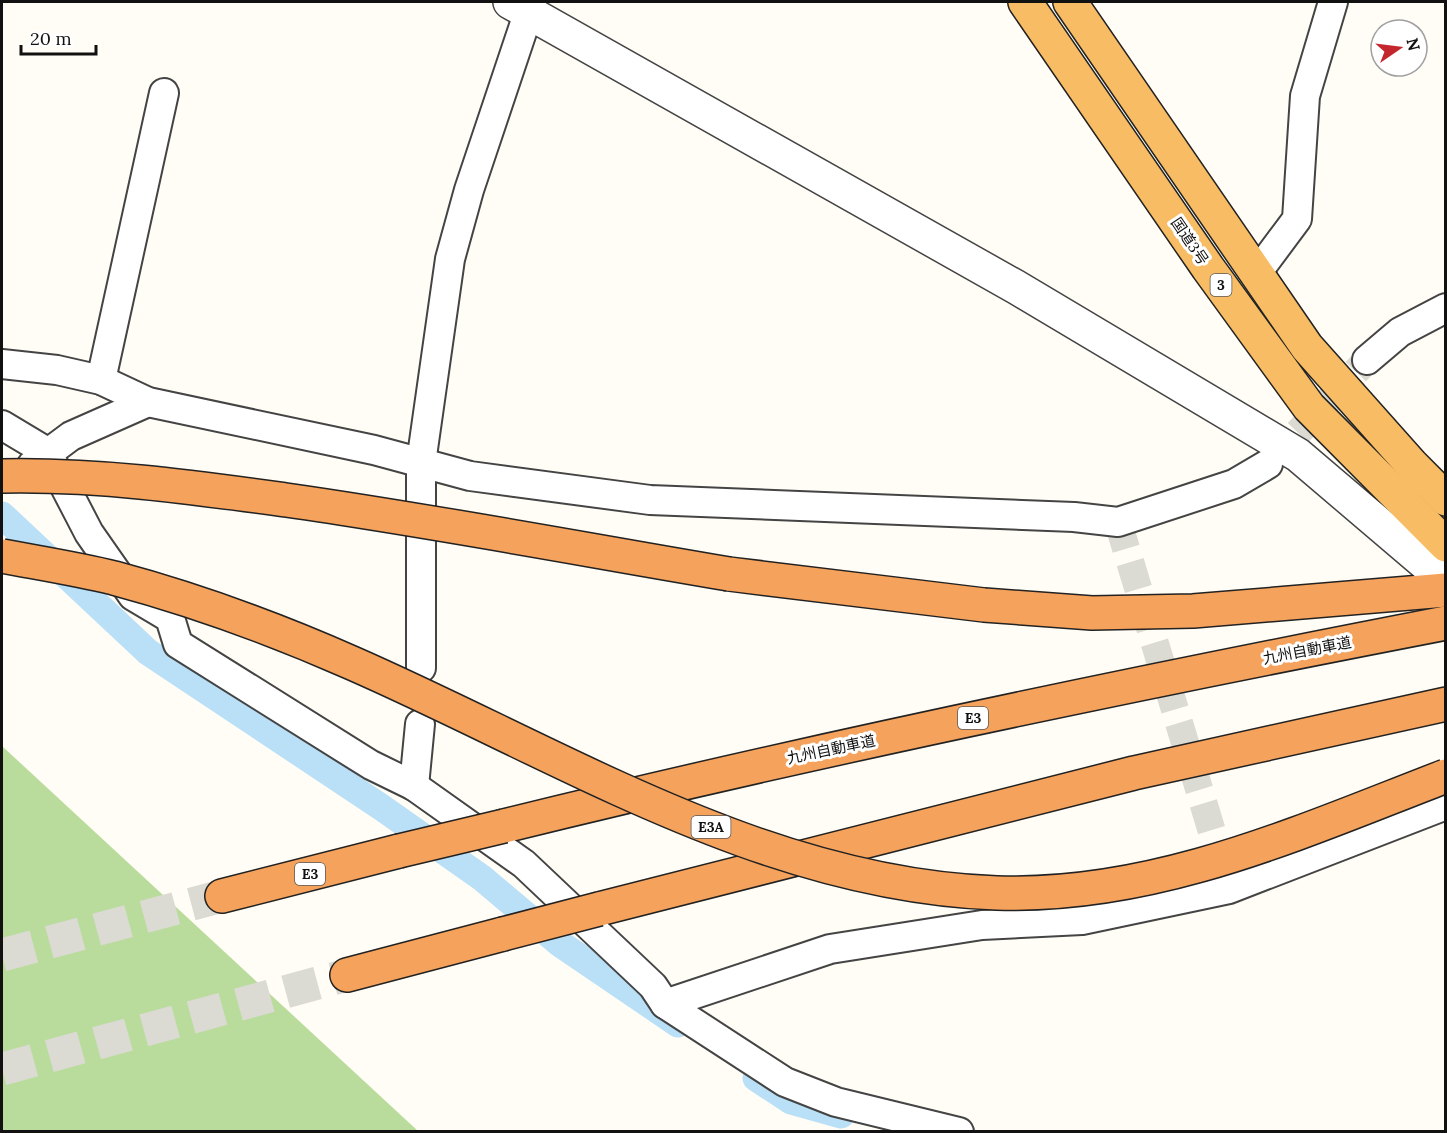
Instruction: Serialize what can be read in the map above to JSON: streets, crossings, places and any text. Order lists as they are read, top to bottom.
{
  "streets": {
    "highway": [
      "国道3号",
      "3",
      "九州自動車道",
      "E3",
      "E3A"
    ]
  },
  "scale_bar": "20 m",
  "north": "right"
}
